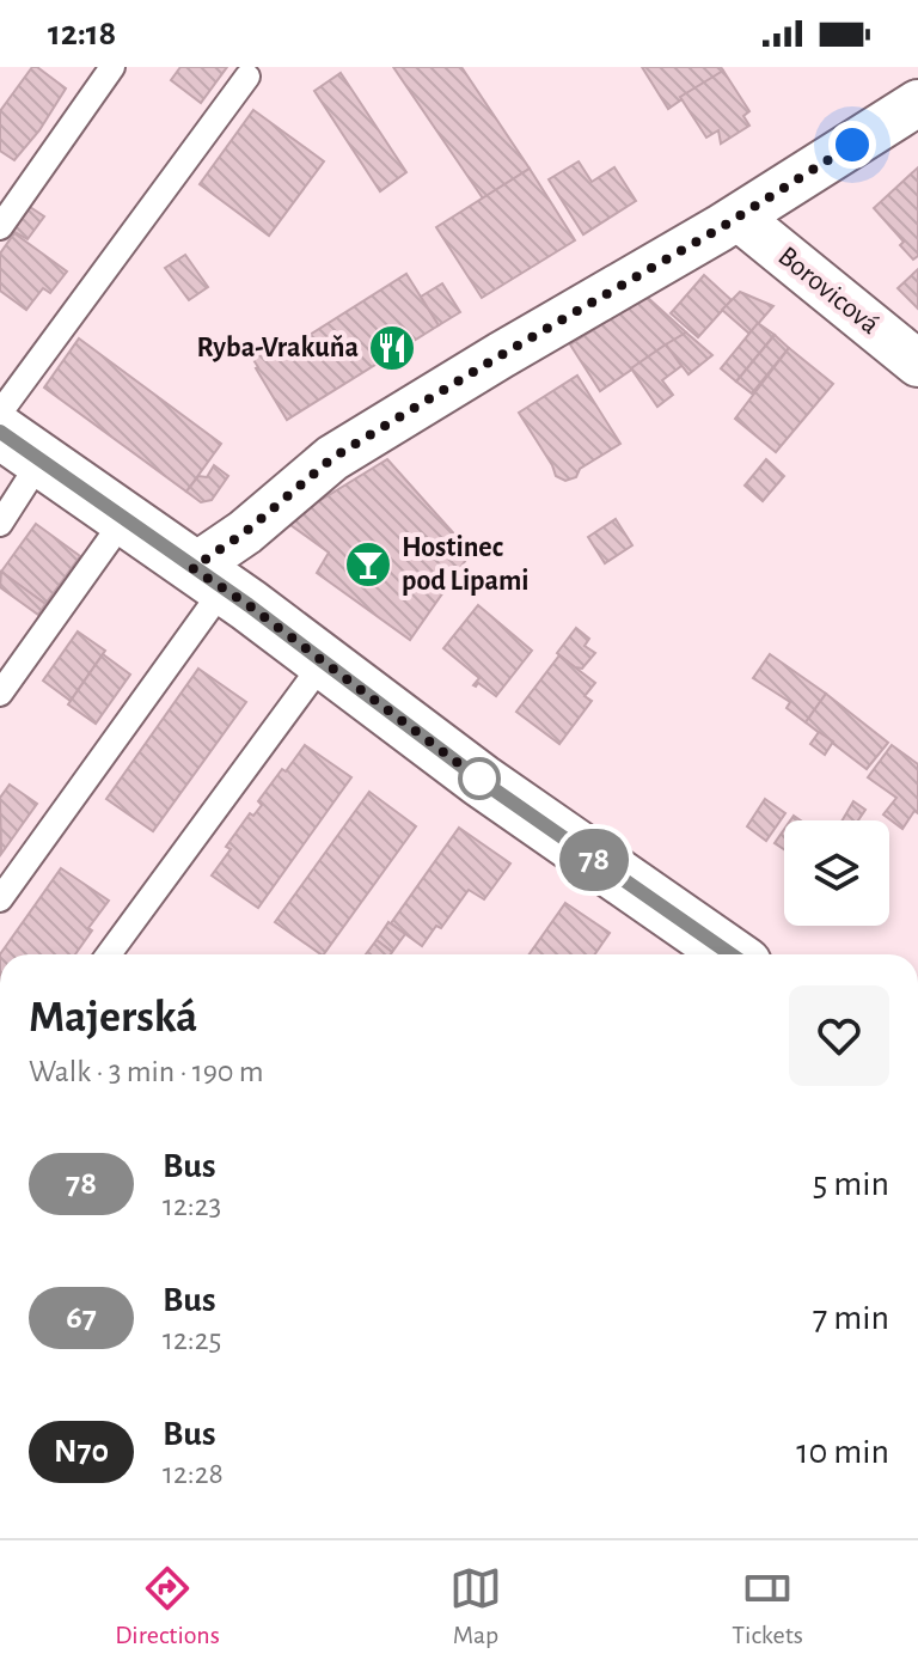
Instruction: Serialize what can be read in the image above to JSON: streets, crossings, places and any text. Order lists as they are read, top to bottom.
{
  "streets": {
    "street": ["Borovicová"]
  },
  "places": {
    "restaurant": ["Ryba-Vrakuňa"],
    "bar": ["Hostinec pod Lipami"]
  },
  "lines": ["bus line 78"],
  "page": {
    "status": "12:18",
    "on_map": "78",
    "heading": ["Majerská", "Walk · 3 min · 190 m"],
    "list": [
      {
        "mark": "78",
        "name": "Bus",
        "note": "12:23",
        "value": "5 min"
      },
      {
        "mark": "67",
        "name": "Bus",
        "note": "12:25",
        "value": "7 min"
      },
      {
        "mark": "N70",
        "name": "Bus",
        "note": "12:28",
        "value": "10 min"
      }
    ],
    "tabs": ["Directions", "Map", "Tickets"]
  }
}
